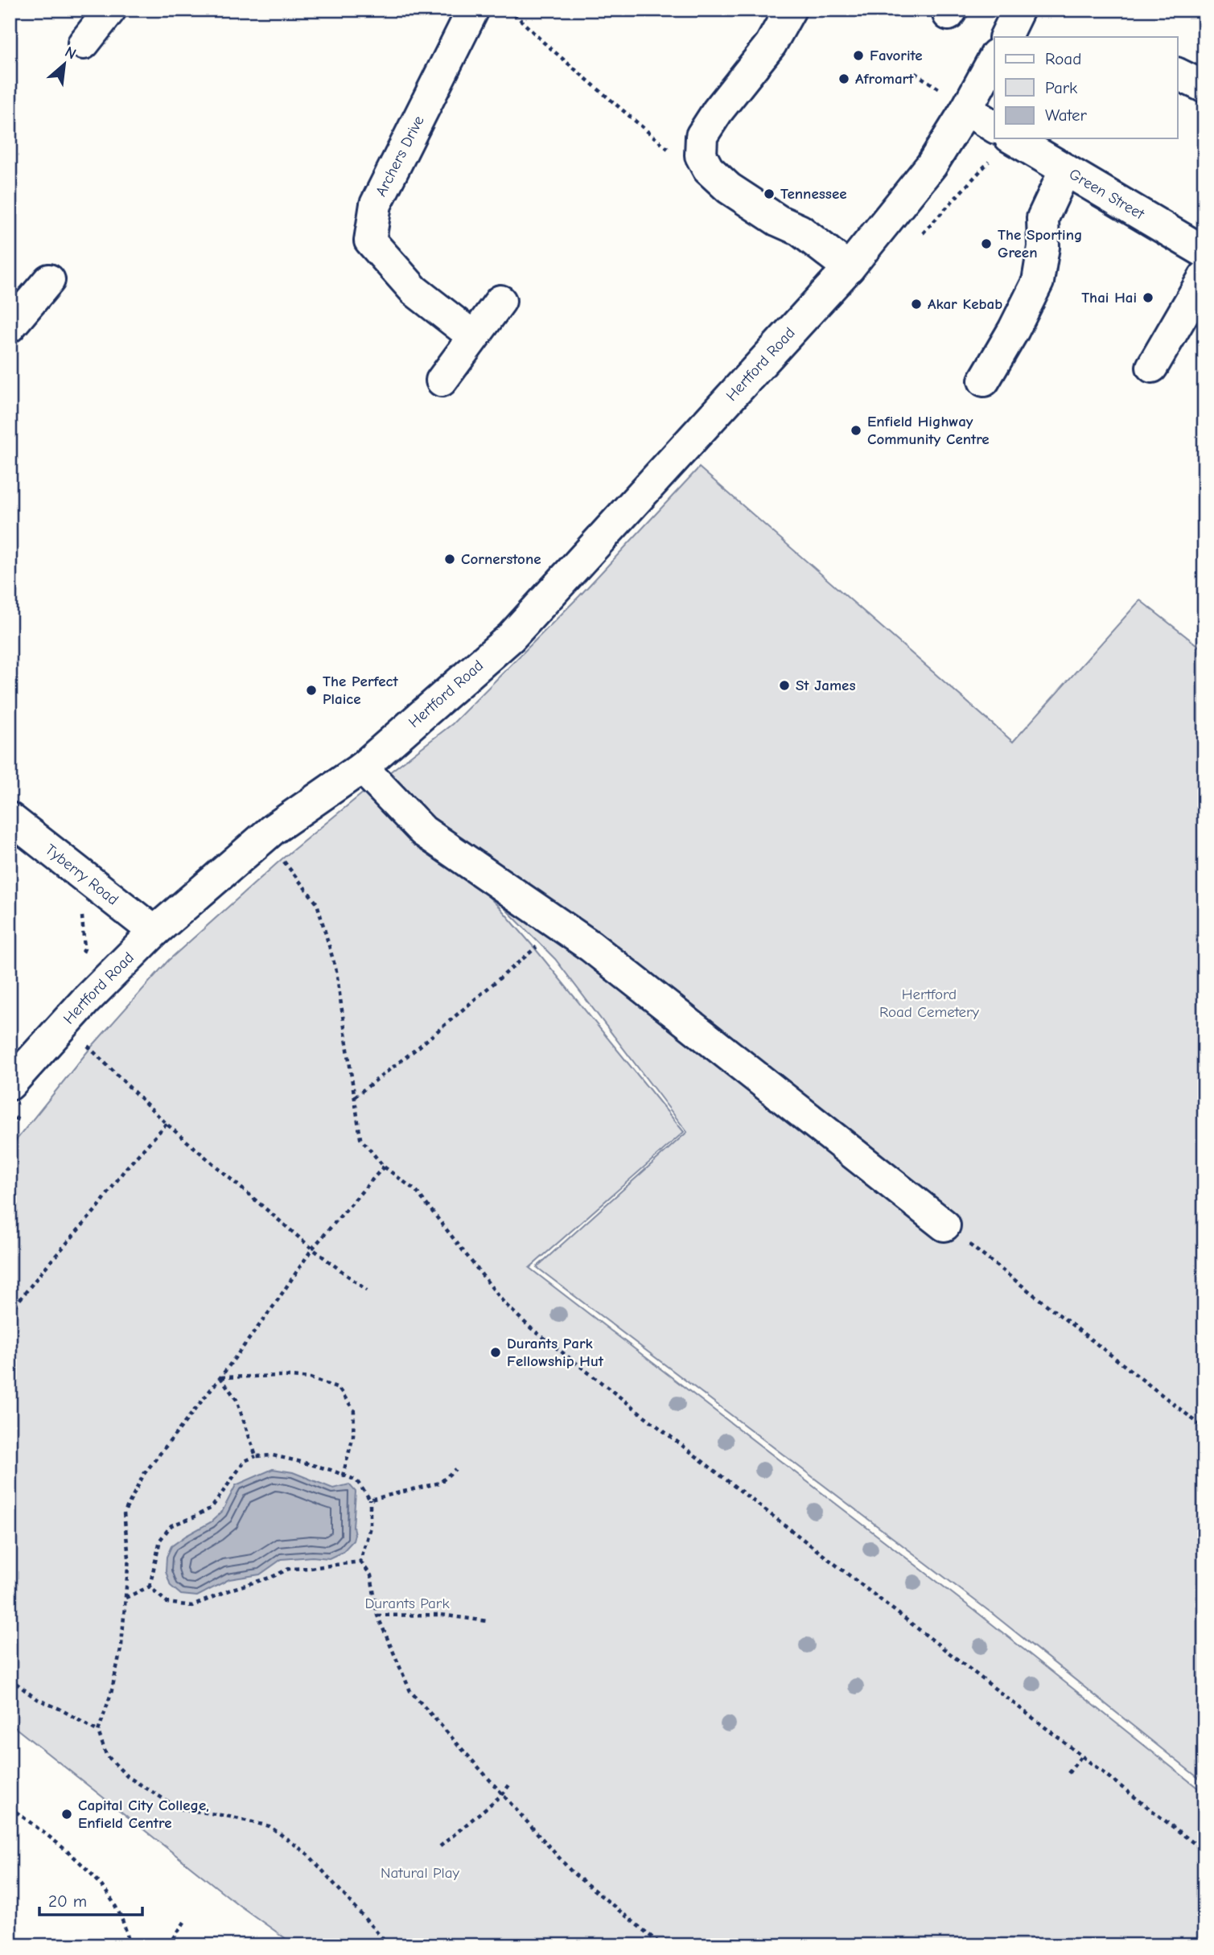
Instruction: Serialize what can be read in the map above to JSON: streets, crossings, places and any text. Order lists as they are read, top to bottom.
{
  "streets": {
    "main road": [
      "Archers Drive",
      "Green Street",
      "Hertford Road",
      "Tyberry Road"
    ]
  },
  "crossings": [
    ["Green Street", "Hertford Road"],
    ["Hertford Road", "Tyberry Road"]
  ],
  "parks": ["Hertford Road Cemetery", "Durants Park", "Natural Play"],
  "places": [
    "Favorite",
    "Afromart",
    "Tennessee",
    "The Sporting Green",
    "Thai Hai",
    "Akar Kebab",
    "Enfield Highway Community Centre",
    "Cornerstone",
    "St James",
    "The Perfect Plaice",
    "Durants Park Fellowship Hut",
    "Capital City College, Enfield Centre"
  ],
  "legend": ["Road", "Park", "Water"],
  "scale_bar": "20 m",
  "north": "top right"
}
